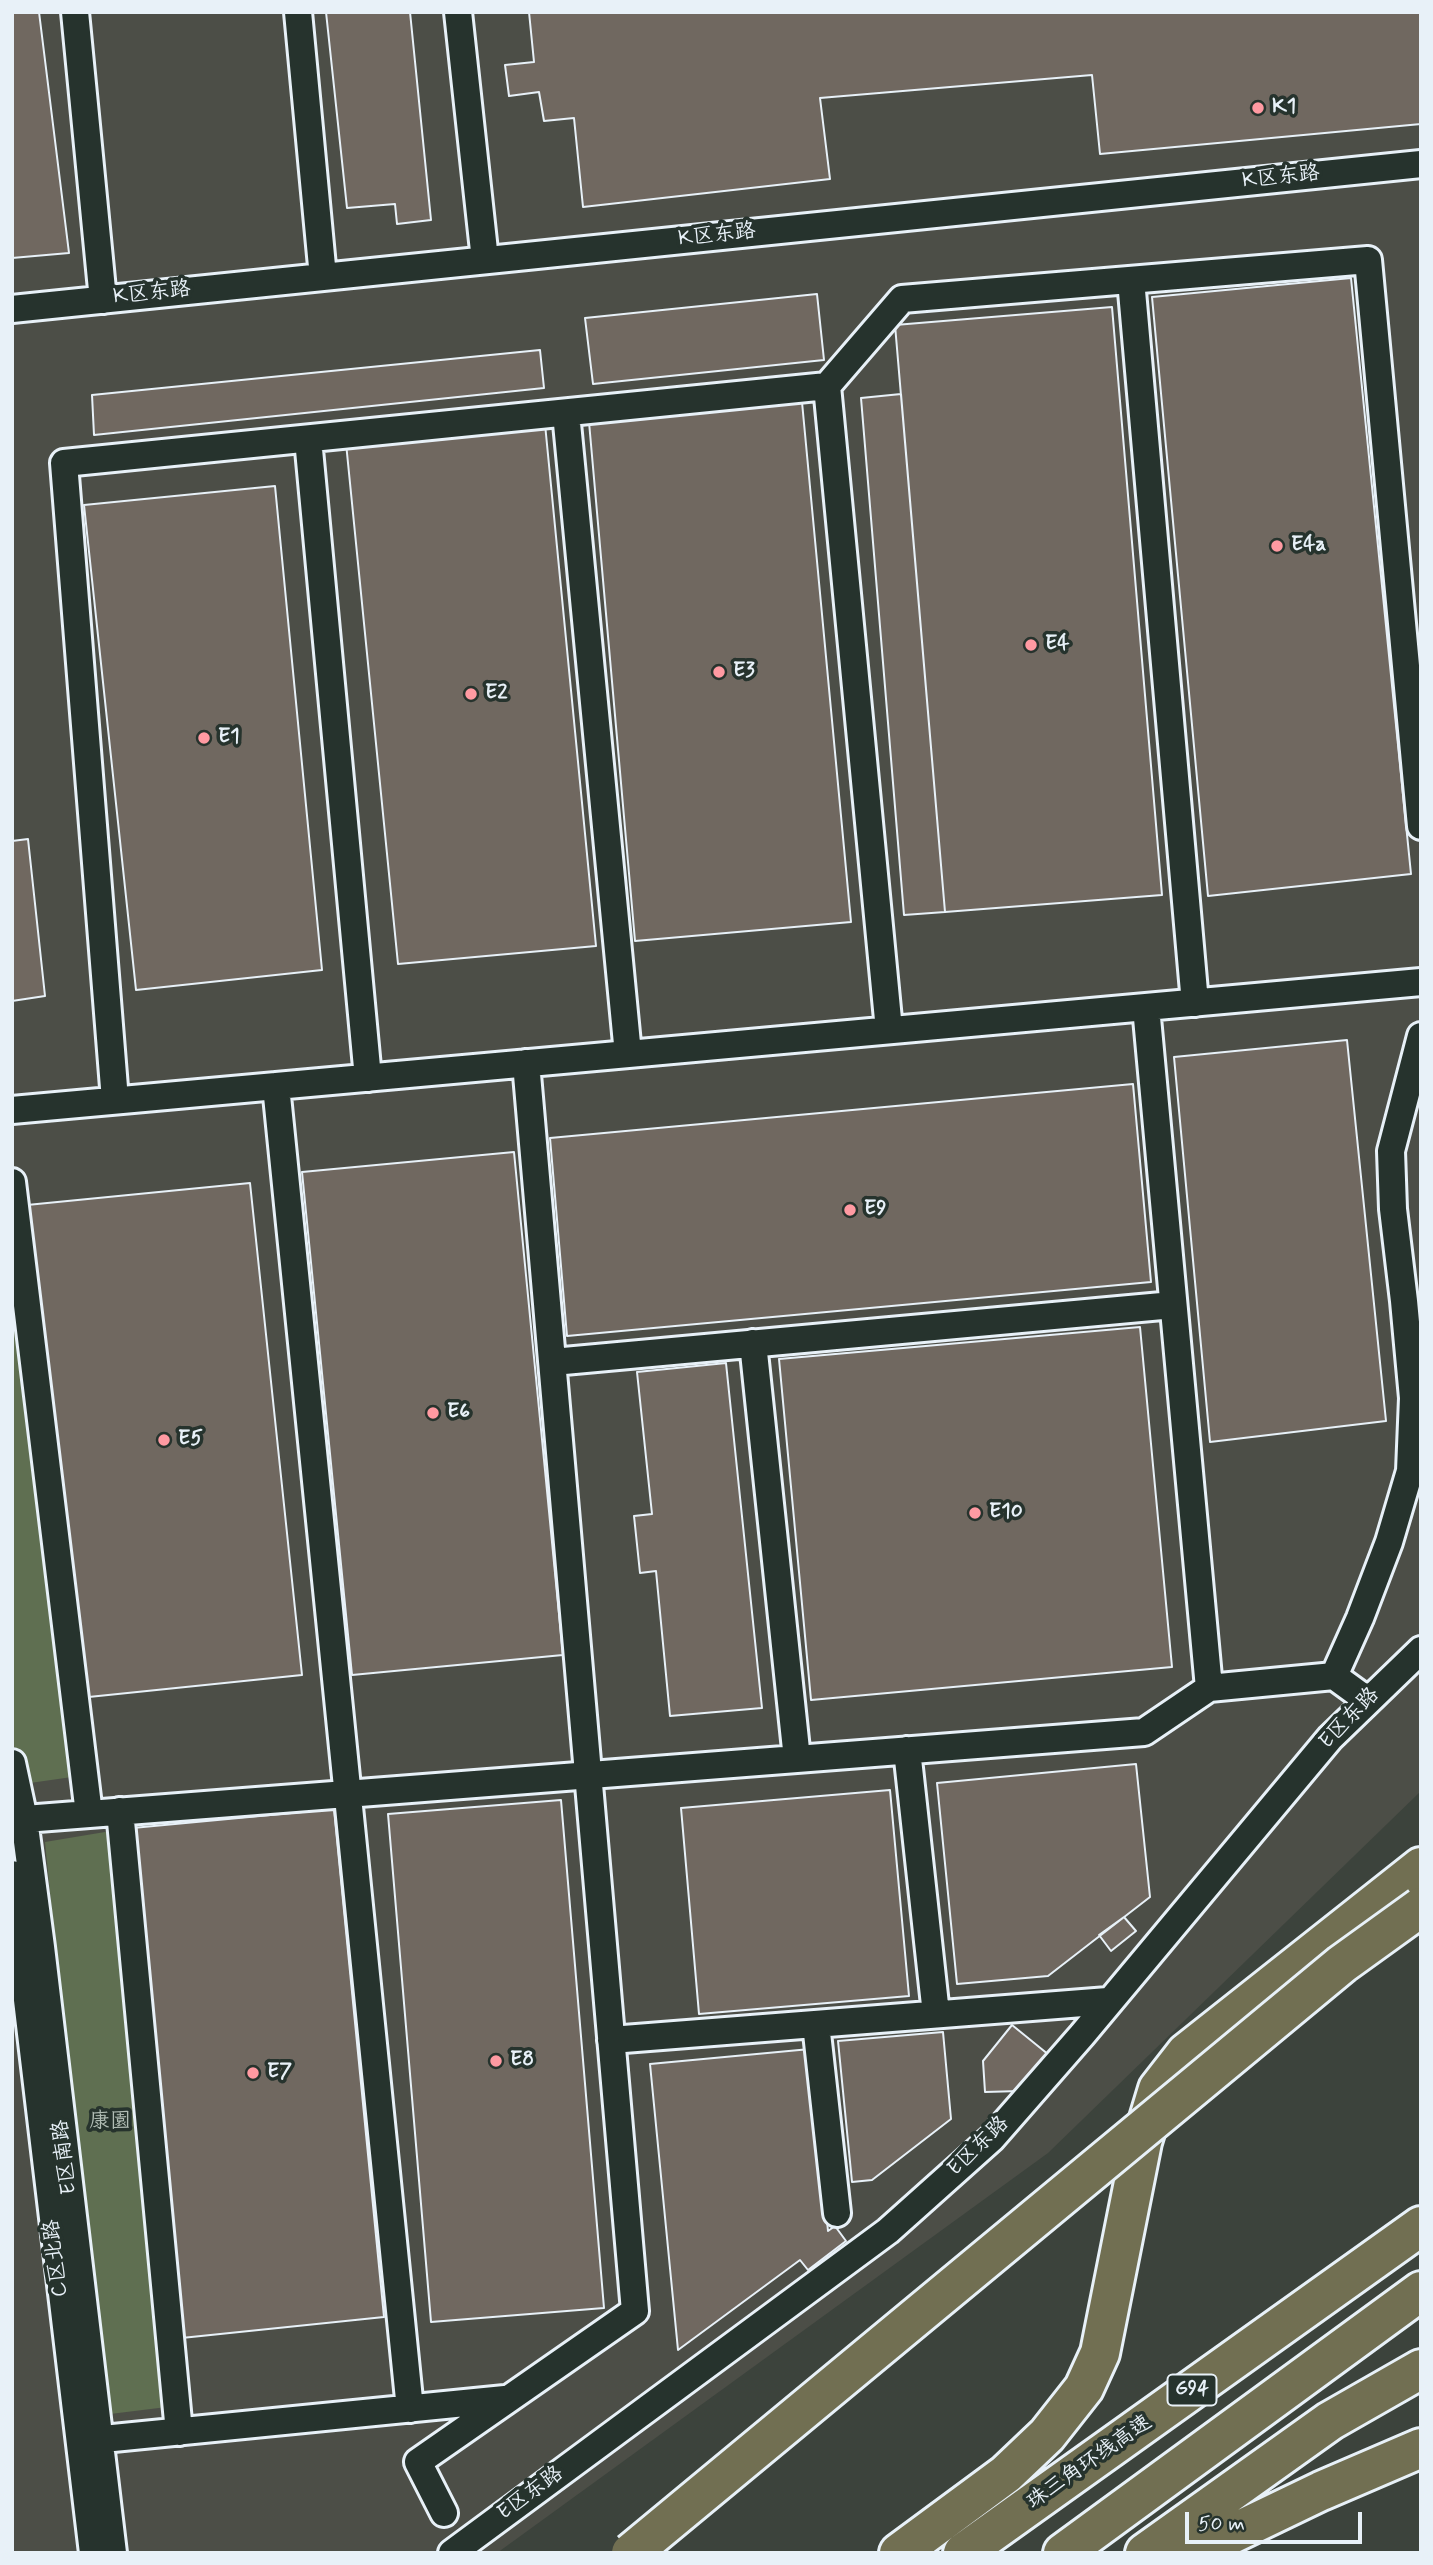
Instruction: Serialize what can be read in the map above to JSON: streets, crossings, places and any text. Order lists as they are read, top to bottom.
{
  "streets": {
    "highway": ["G94", "珠三角环线高速"],
    "street": ["K区东路", "E区东路", "C区北路"]
  },
  "parks": ["康園"],
  "places": [
    "K1",
    "E4a",
    "E4",
    "E3",
    "E2",
    "E1",
    "E9",
    "E6",
    "E5",
    "E10",
    "E8",
    "E7"
  ],
  "scale_bar": "50 m"
}
